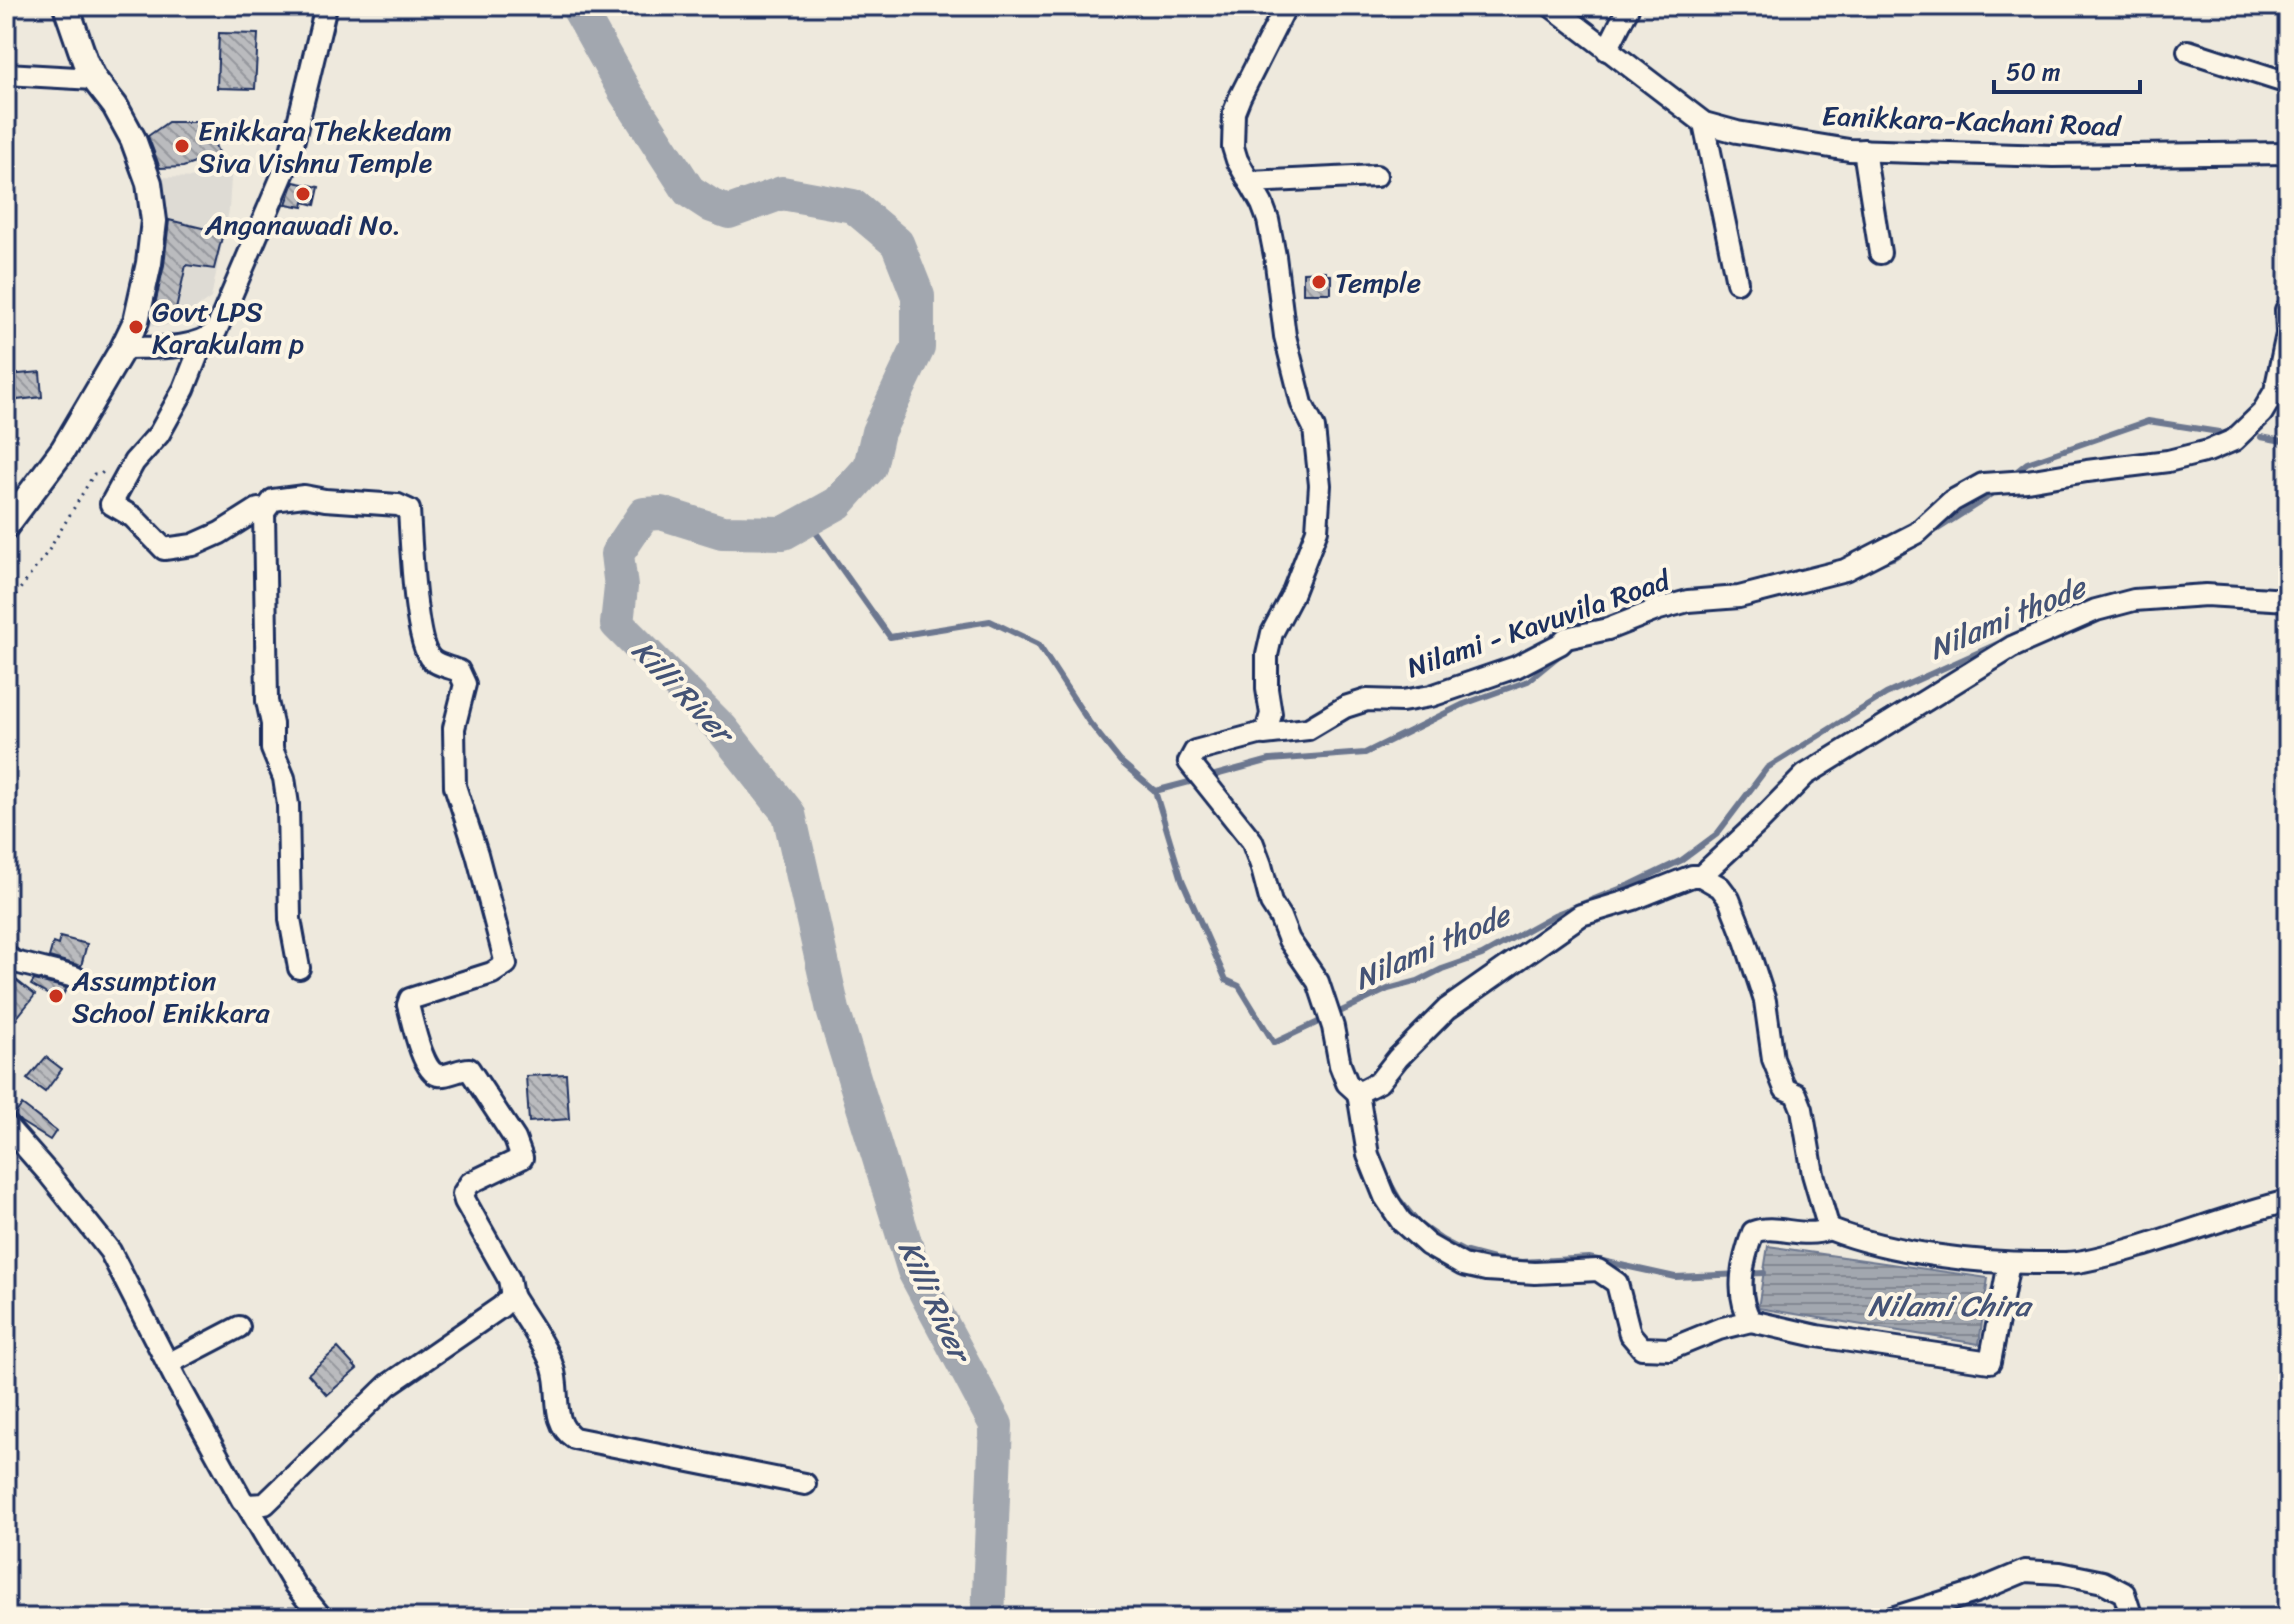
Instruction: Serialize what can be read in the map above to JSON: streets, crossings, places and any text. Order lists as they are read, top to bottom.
{
  "streets": {
    "street": ["Eanikkara-Kachani Road", "Nilami - Kavuvila Road"]
  },
  "water": ["Nilami thode", "Killi River", "Nilami Chira"],
  "places": [
    "Enikkara Thekkedam Siva Vishnu Temple",
    "Anganawadi No.",
    "Temple",
    "Govt LPS Karakulam p",
    "Assumption School Enikkara"
  ],
  "scale_bar": "50 m"
}
